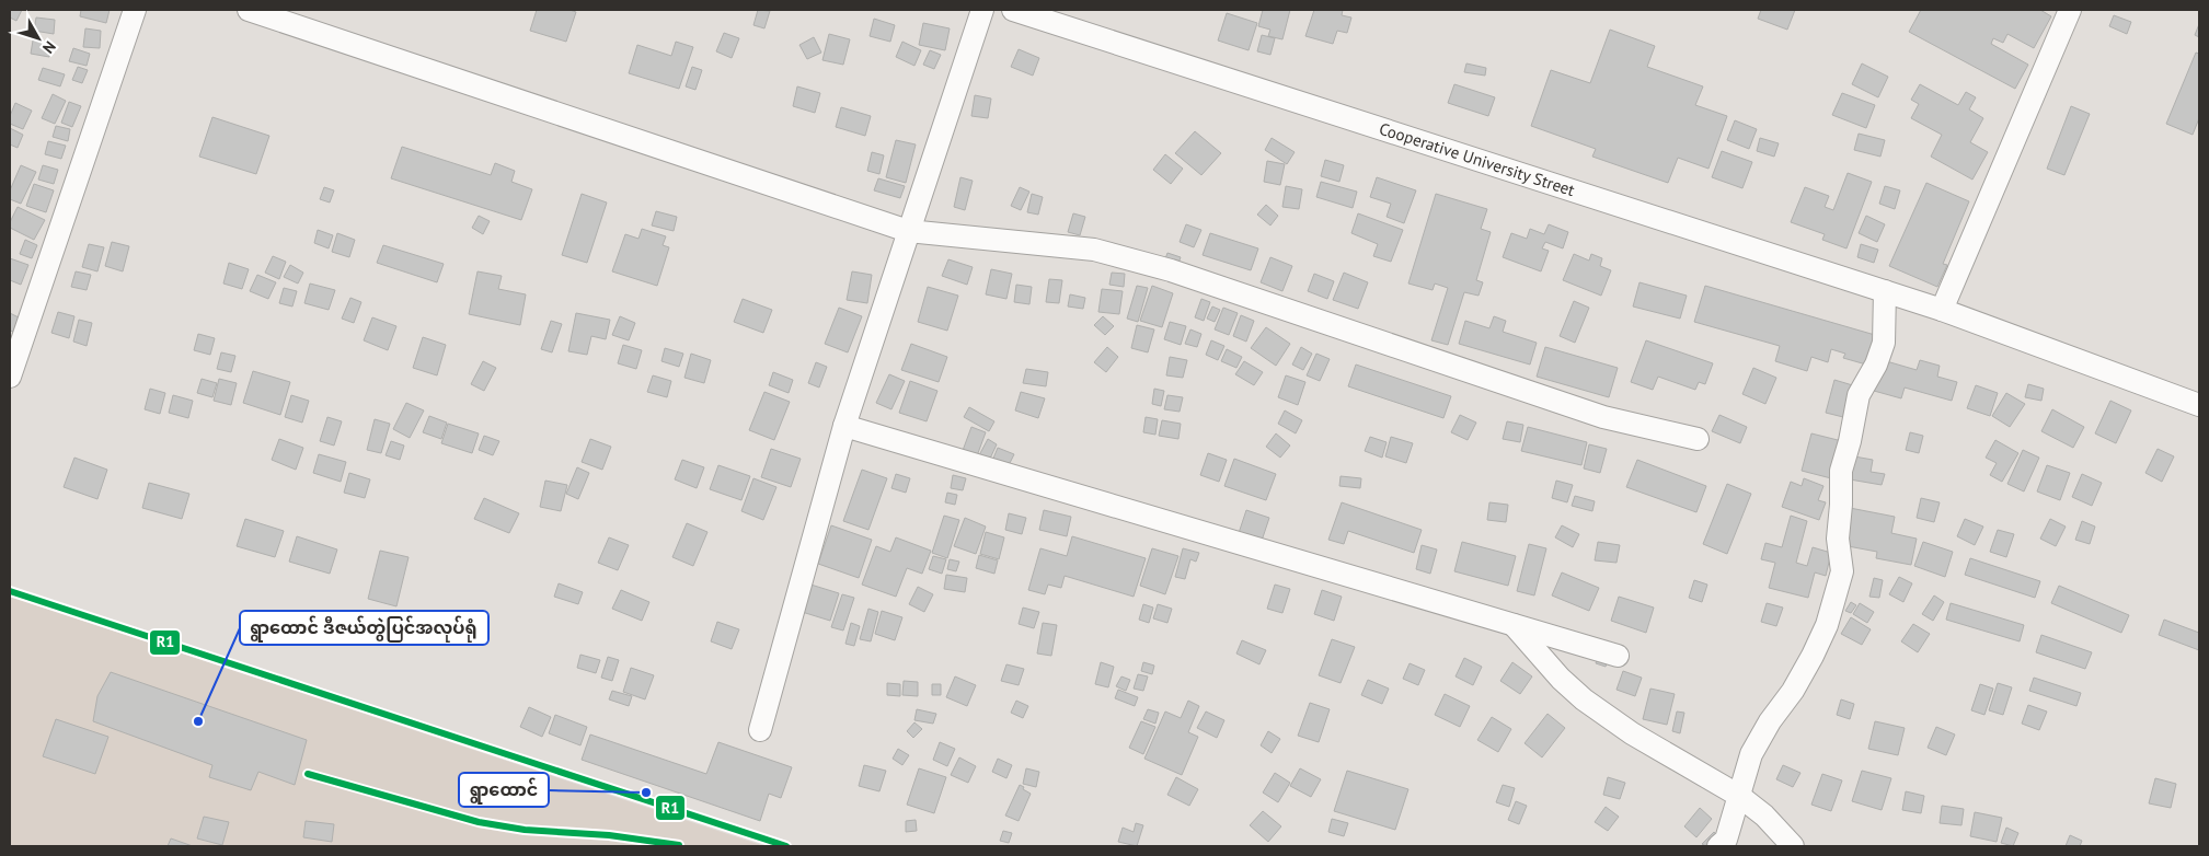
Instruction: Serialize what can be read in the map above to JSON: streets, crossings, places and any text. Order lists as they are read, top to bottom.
{
  "streets": {
    "street": ["Cooperative University Street"]
  },
  "places": ["ရွာထောင် ဒီဇယ်တွဲပြင်အလုပ်ရုံ", "ရွာထောင်"],
  "lines": ["transit line R1"],
  "north": "bottom right"
}
